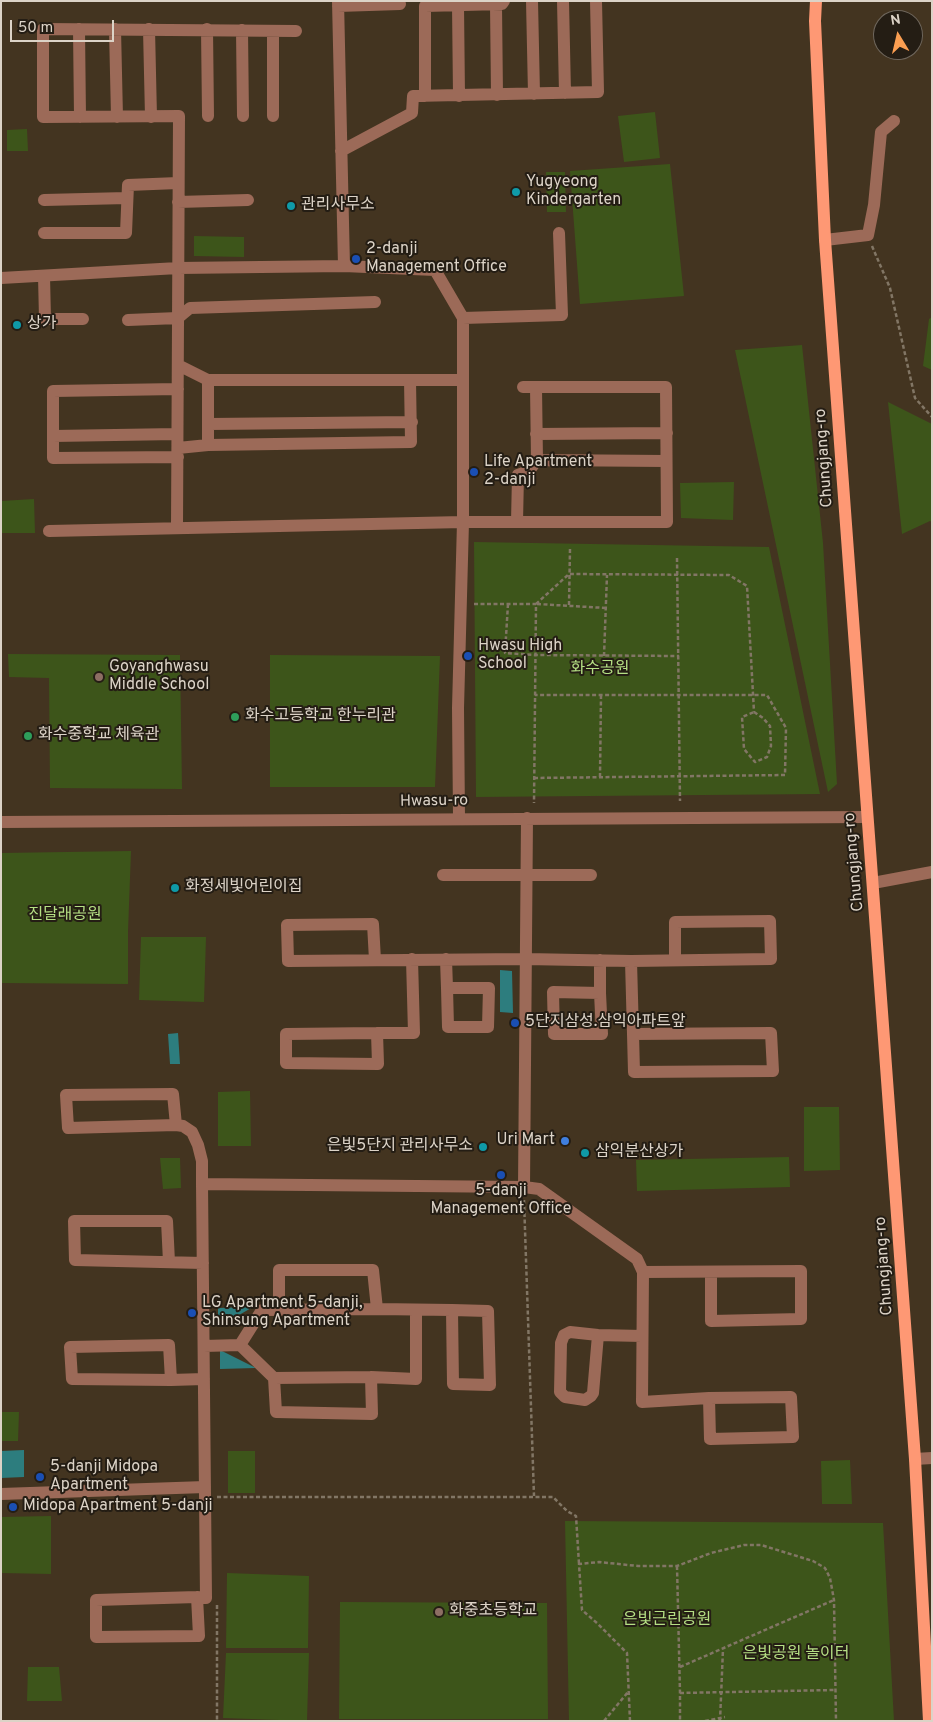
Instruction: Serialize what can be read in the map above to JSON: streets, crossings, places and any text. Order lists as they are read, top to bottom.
{
  "streets": {
    "main road": ["Chungjang-ro"],
    "street": ["Hwasu-ro"]
  },
  "crossings": [
    ["Chungjang-ro", "Hwasu-ro"]
  ],
  "parks": [
    "화수공원",
    "진달래공원",
    "은빛근린공원",
    "은빛공원 놀이터"
  ],
  "places": [
    "Yugyeong Kindergarten",
    "관리사무소",
    "2-danji Management Office",
    "상가",
    "Life Apartment 2-danji",
    "Hwasu High School",
    "Goyanghwasu Middle School",
    "화수고등학교 한누리관",
    "화수중학교 체육관",
    "화정세빛어린이집",
    "5단지삼성.삼익아파트앞",
    "Uri Mart",
    "은빛5단지 관리사무소",
    "삼익분산상가",
    "5-danji Management Office",
    "LG Apartment 5-danji, Shinsung Apartment",
    "5-danji Midopa Apartment",
    "Midopa Apartment 5-danji",
    "화중초등학교"
  ],
  "scale_bar": "50 m",
  "north": "top"
}
